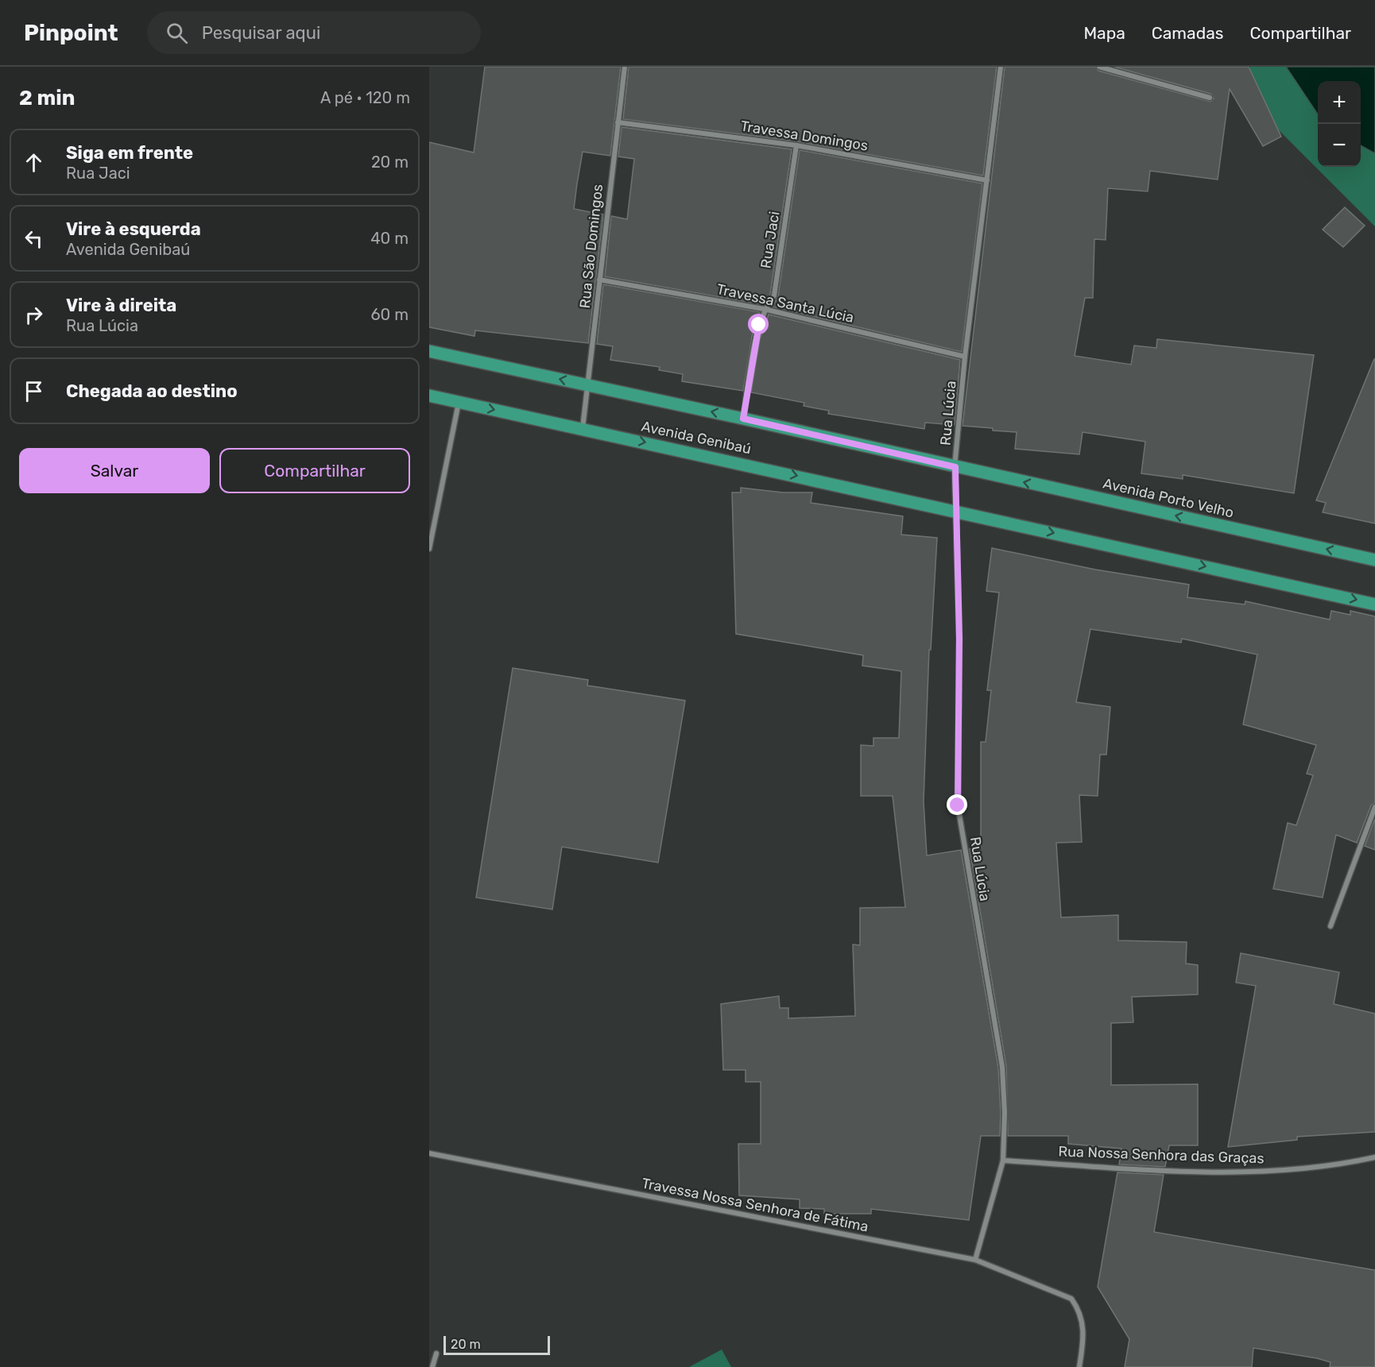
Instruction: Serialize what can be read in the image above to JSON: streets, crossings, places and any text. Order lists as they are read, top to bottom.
{
  "streets": {
    "main road": ["Avenida Genibaú", "Avenida Porto Velho"],
    "street": [
      "Travessa Domingos",
      "Rua Jaci",
      "Rua São Domingos",
      "Travessa Santa Lúcia",
      "Rua Lúcia",
      "Rua Nossa Senhora das Graças",
      "Travessa Nossa Senhora de Fátima"
    ]
  },
  "crossings": [
    ["Travessa Domingos", "Rua Jaci"],
    ["Travessa Domingos", "Rua São Domingos"],
    ["Travessa Domingos", "Rua Lúcia"],
    ["Rua Jaci", "Travessa Santa Lúcia"],
    ["Rua Jaci", "Avenida Genibaú"],
    ["Rua São Domingos", "Travessa Santa Lúcia"],
    ["Rua São Domingos", "Avenida Genibaú"],
    ["Travessa Santa Lúcia", "Rua Lúcia"],
    ["Rua Lúcia", "Avenida Genibaú"],
    ["Rua Lúcia", "Avenida Porto Velho"],
    ["Rua Lúcia", "Rua Nossa Senhora das Graças"],
    ["Rua Lúcia", "Travessa Nossa Senhora de Fátima"],
    ["Avenida Genibaú", "Avenida Porto Velho"]
  ],
  "scale_bar": "20 m",
  "page": {
    "header": "Pinpoint",
    "search": "Pesquisar aqui",
    "nav": ["Mapa", "Camadas", "Compartilhar"],
    "heading": ["2 min", "A pé · 120 m"],
    "map_buttons": ["+", "−"],
    "list": [
      ["Siga em frente", "Rua Jaci", "20 m"],
      ["Vire à esquerda", "Avenida Genibaú", "40 m"],
      ["Vire à direita", "Rua Lúcia", "60 m"],
      "Chegada ao destino"
    ],
    "buttons": ["Salvar", "Compartilhar"],
    "scale": "20 m"
  }
}
